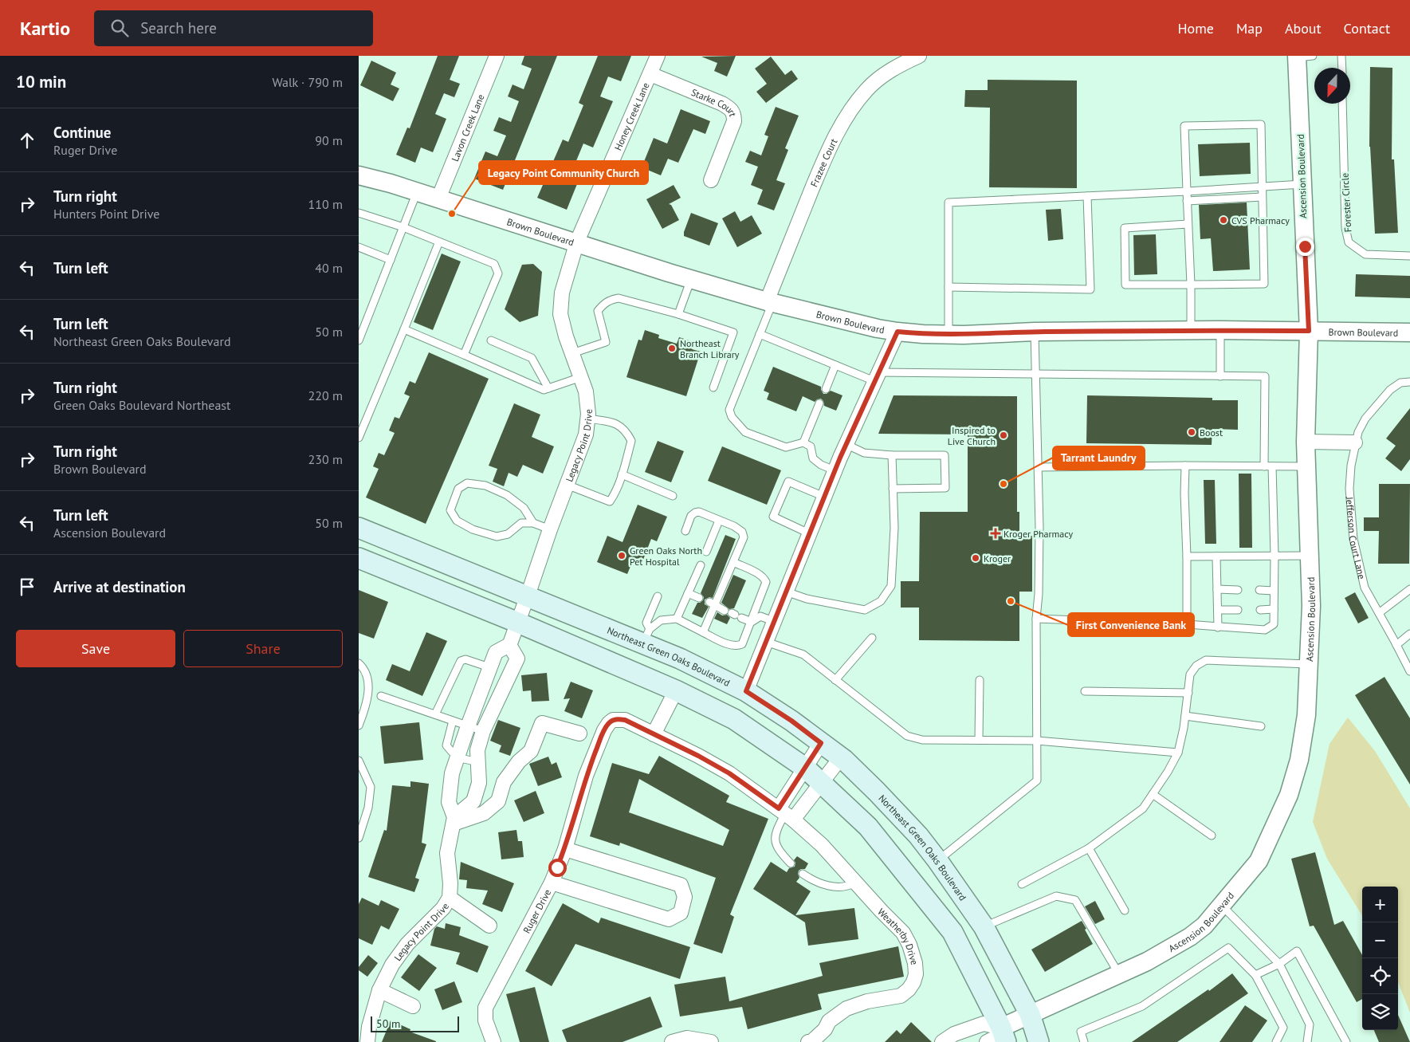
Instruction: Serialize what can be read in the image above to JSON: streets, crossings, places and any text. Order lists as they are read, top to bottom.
{
  "streets": {
    "main road": ["Northeast Green Oaks Boulevard"],
    "street": [
      "Starke Court",
      "Honey Creek Lane",
      "Lavon Creek Lane",
      "Frazee Court",
      "Ascension Boulevard",
      "Brown Boulevard",
      "Legacy Point Drive",
      "Ruger Drive",
      "Weatherby Drive"
    ],
    "lane": ["Forester Circle", "Jefferson Court Lane"]
  },
  "crossings": [
    ["Starke Court", "Honey Creek Lane"],
    ["Honey Creek Lane", "Brown Boulevard"],
    ["Honey Creek Lane", "Legacy Point Drive"],
    ["Lavon Creek Lane", "Brown Boulevard"],
    ["Frazee Court", "Brown Boulevard"],
    ["Ascension Boulevard", "Brown Boulevard"],
    ["Ascension Boulevard", "Northeast Green Oaks Boulevard"],
    ["Brown Boulevard", "Legacy Point Drive"],
    ["Legacy Point Drive", "Northeast Green Oaks Boulevard"],
    ["Ruger Drive", "Weatherby Drive"]
  ],
  "places": {
    "other": [
      "Legacy Point Community Church",
      "CVS Pharmacy",
      "Northeast Branch Library",
      "Boost",
      "Inspired to Live Church",
      "Tarrant Laundry",
      "Green Oaks North Pet Hospital",
      "Kroger",
      "First Convenience Bank"
    ],
    "health": ["Kroger Pharmacy"]
  },
  "scale_bar": "50 m",
  "north": "bottom",
  "page": {
    "header": "Kartio",
    "search": "Search here",
    "nav": [
      "Home",
      "Map",
      "About",
      "Contact"
    ],
    "heading": ["10 min", "Walk · 790 m"],
    "list": [
      ["Continue", "Ruger Drive", "90 m"],
      ["Turn right", "Hunters Point Drive", "110 m"],
      ["Turn left", "40 m"],
      ["Turn left", "Northeast Green Oaks Boulevard", "50 m"],
      ["Turn right", "Green Oaks Boulevard Northeast", "220 m"],
      ["Turn right", "Brown Boulevard", "230 m"],
      ["Turn left", "Ascension Boulevard", "50 m"],
      "Arrive at destination"
    ],
    "buttons": ["Save", "Share"],
    "map_buttons": ["+", "−"],
    "scale": "50 m"
  }
}
